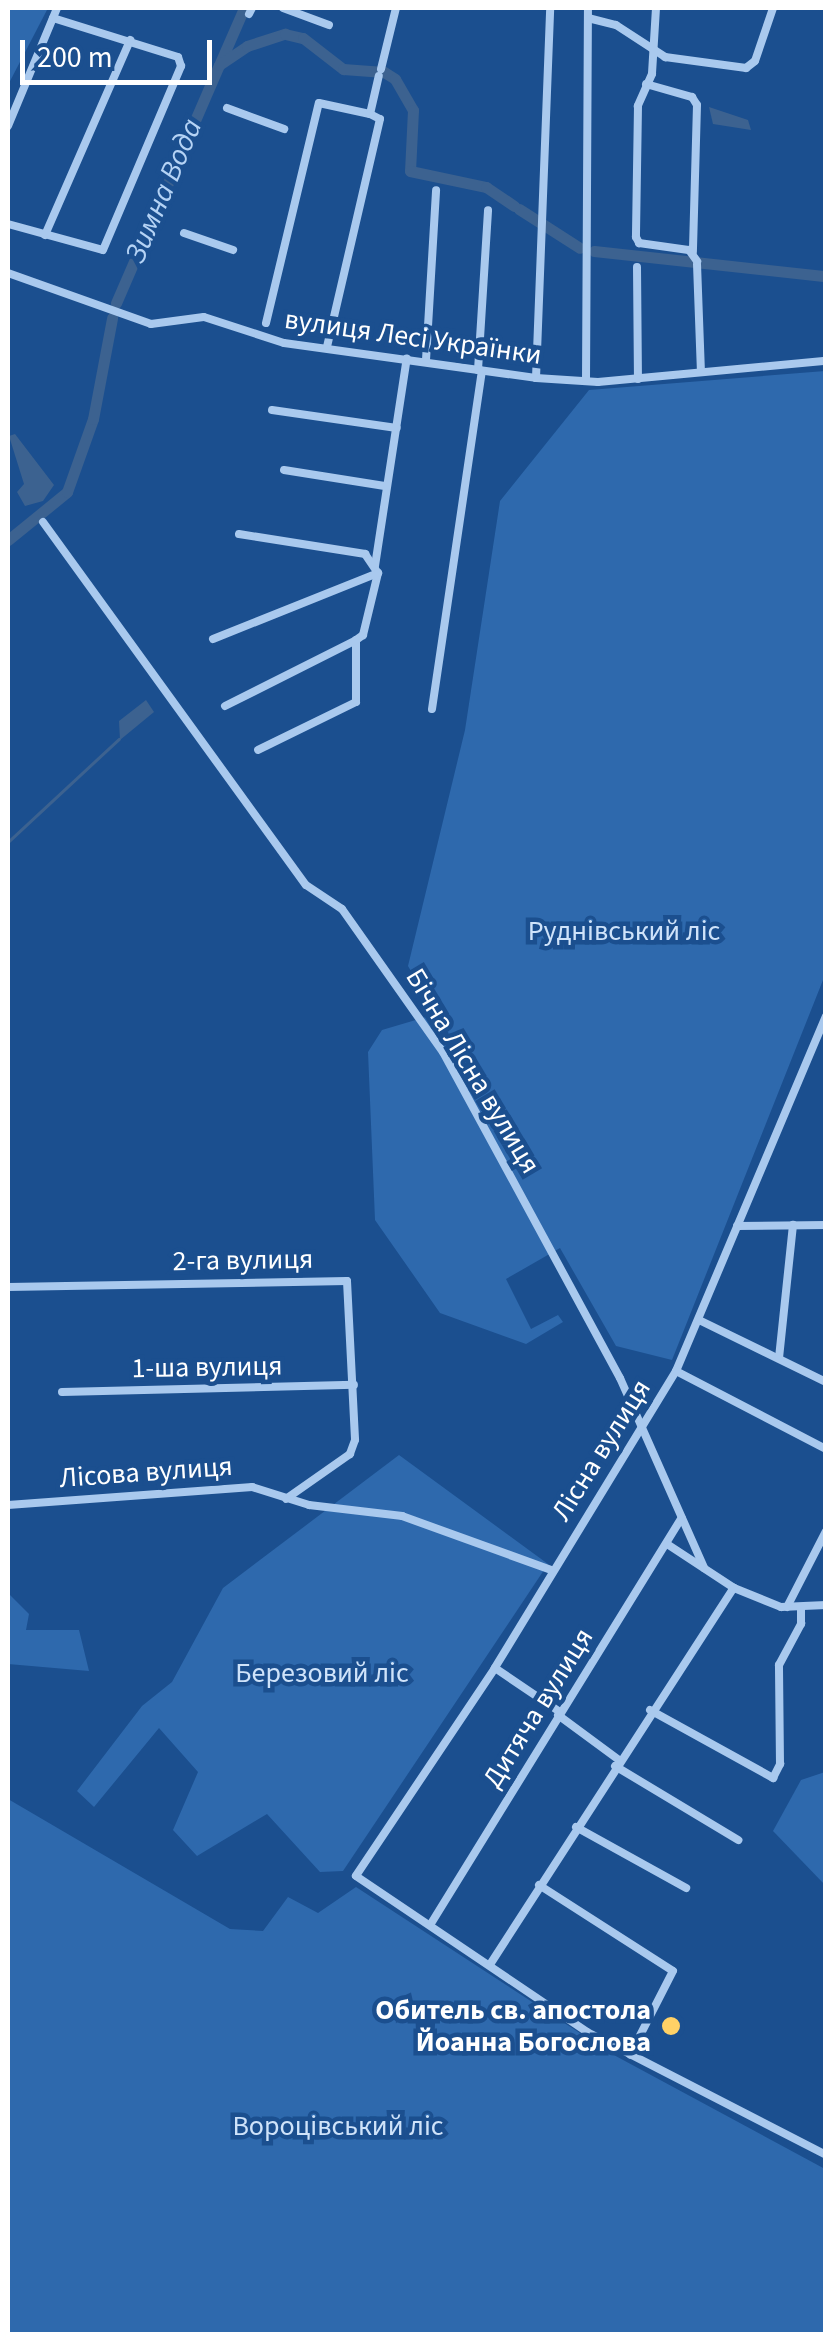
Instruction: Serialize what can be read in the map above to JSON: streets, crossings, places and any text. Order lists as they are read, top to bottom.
{
  "streets": {
    "street": [
      "вулиця Лесі Українки",
      "Бічна Лісна вулиця",
      "2-га вулиця",
      "1-ша вулиця",
      "Лісна вулиця",
      "Лісова вулиця",
      "Дитяча вулиця"
    ]
  },
  "crossings": [
    ["Бічна Лісна вулиця", "Лісна вулиця"],
    ["Бічна Лісна вулиця", "Дитяча вулиця"],
    ["2-га вулиця", "1-ша вулиця"],
    ["2-га вулиця", "Лісова вулиця"],
    ["Лісна вулиця", "Лісова вулиця"],
    ["Лісна вулиця", "Дитяча вулиця"]
  ],
  "water": ["Зимна Вода"],
  "parks": ["Руднівський ліс", "Березовий ліс", "Вороцівський ліс"],
  "places": ["Обитель св. апостола Йоанна Богослова"],
  "scale_bar": "200 m"
}
